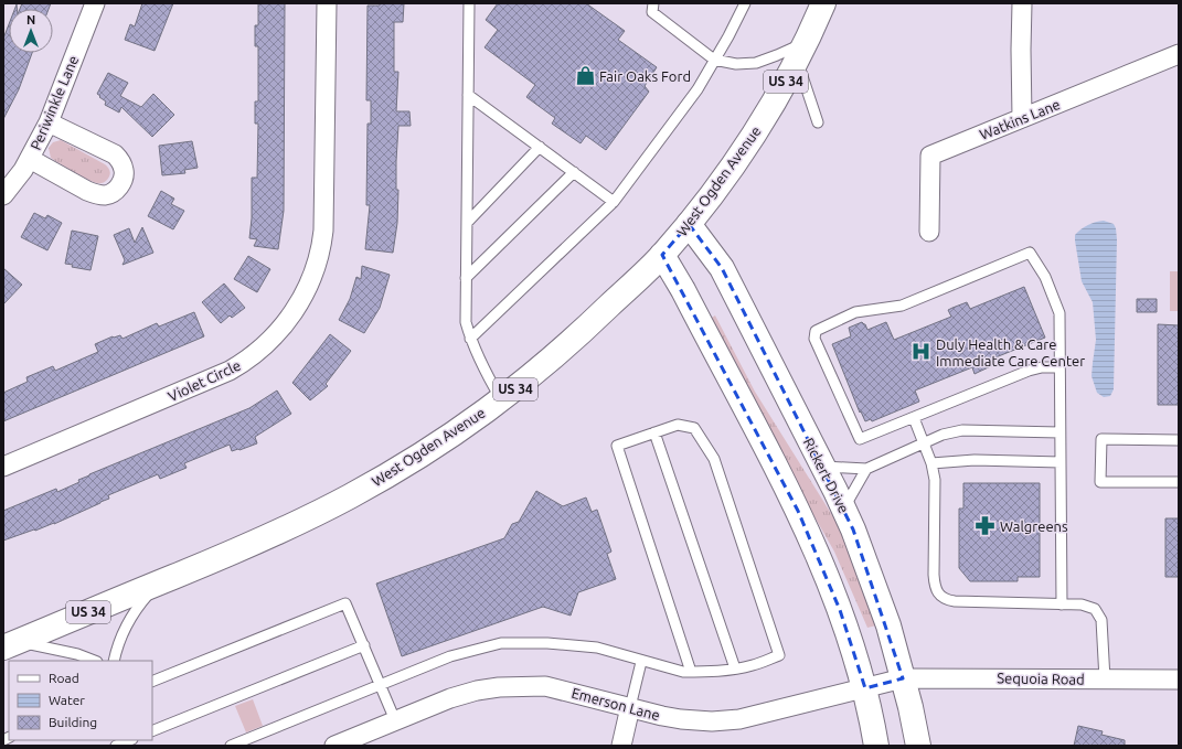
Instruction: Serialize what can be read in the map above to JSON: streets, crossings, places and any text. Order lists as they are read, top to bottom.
{
  "streets": {
    "street": [
      "US 34",
      "Periwinkle Lane",
      "Watkins Lane",
      "West Ogden Avenue",
      "Violet Circle",
      "Rickert Drive",
      "Sequoia Road",
      "Emerson Lane"
    ]
  },
  "crossings": [
    ["West Ogden Avenue", "Rickert Drive"],
    ["Rickert Drive", "Sequoia Road"],
    ["Rickert Drive", "Emerson Lane"],
    ["Sequoia Road", "Emerson Lane"]
  ],
  "places": {
    "shop": ["Fair Oaks Ford"],
    "hospital": ["Duly Health & Care Immediate Care Center"],
    "pharmacy": ["Walgreens"]
  },
  "legend": ["Road", "Water", "Building"],
  "north": "top"
}
